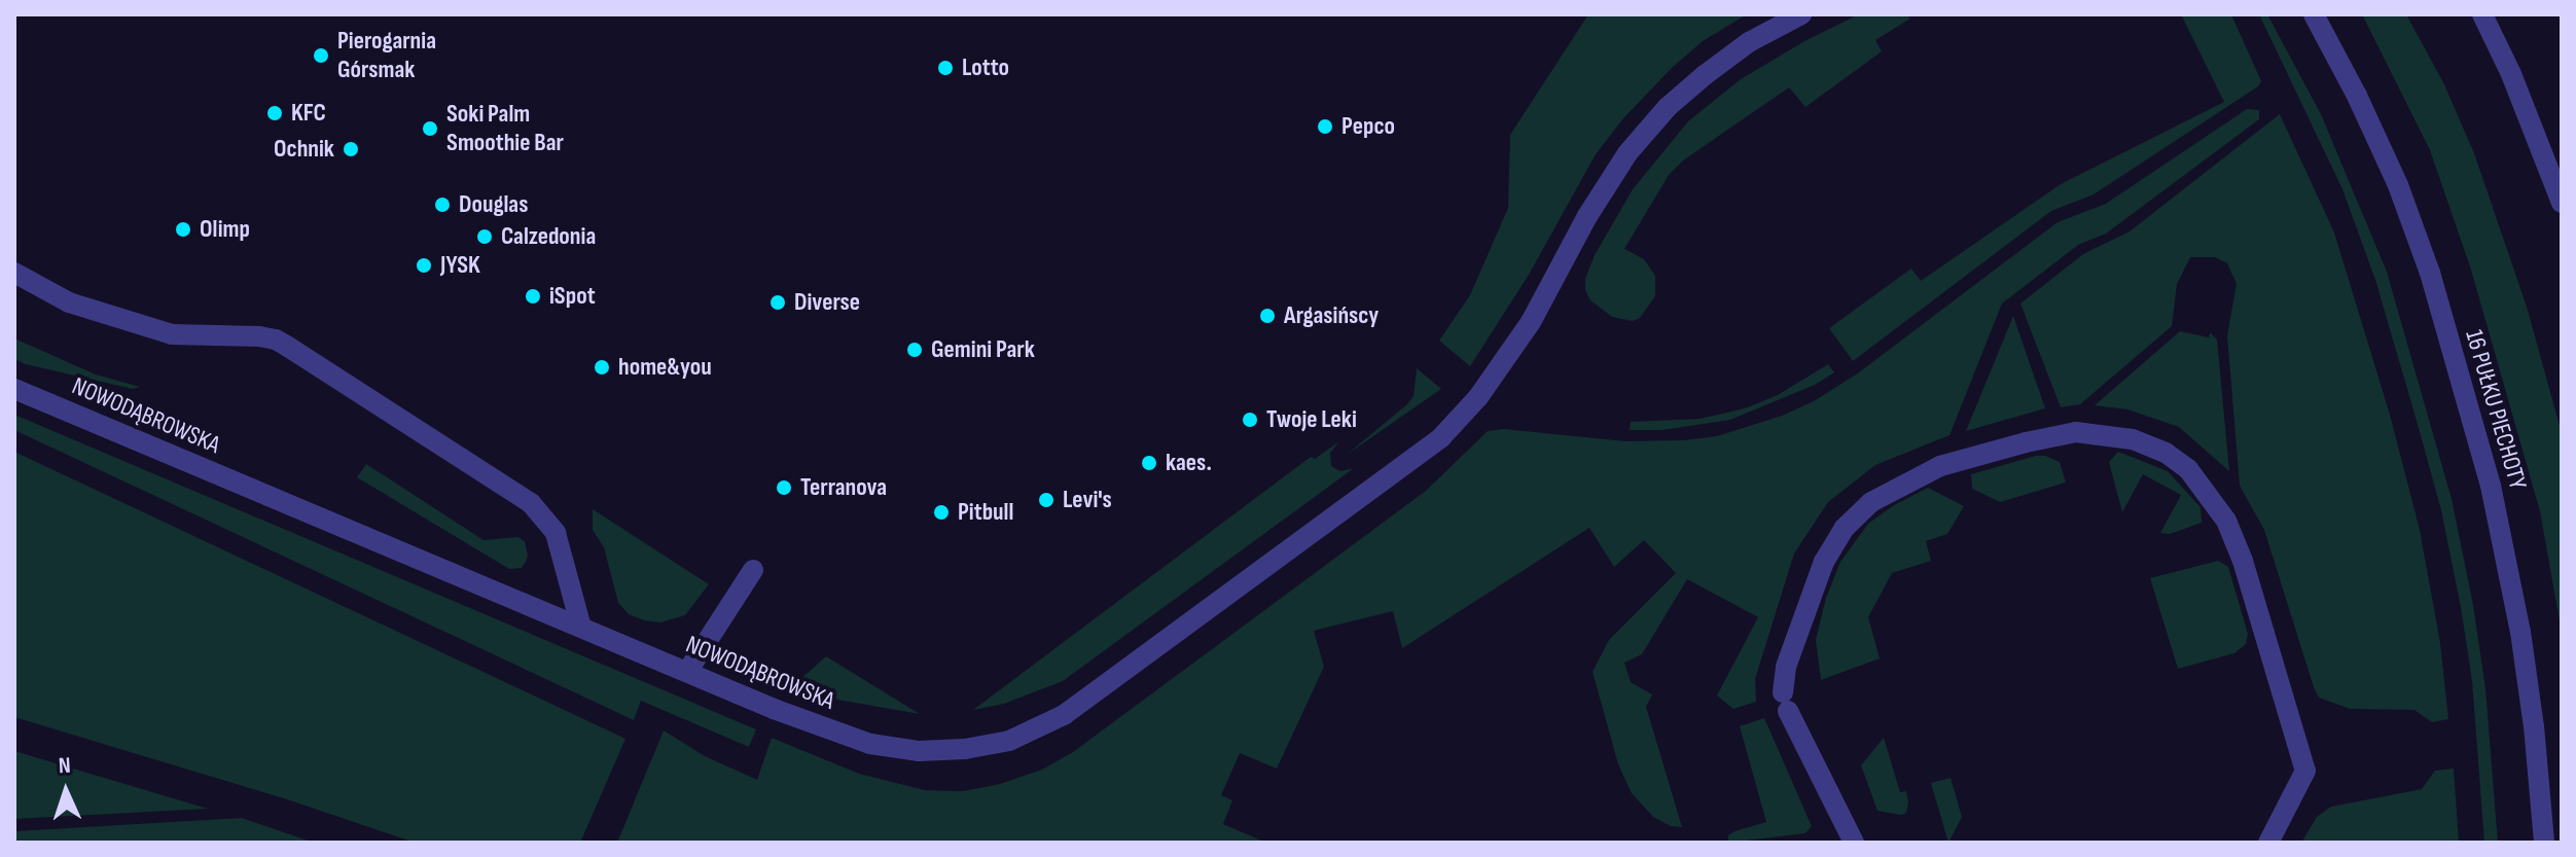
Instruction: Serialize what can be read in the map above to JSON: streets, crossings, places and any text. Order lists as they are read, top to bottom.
{
  "streets": {
    "street": ["16 PUŁKU PIECHOTY", "NOWODĄBROWSKA"]
  },
  "places": [
    "Pierogarnia Górsmak",
    "Lotto",
    "KFC",
    "Pepco",
    "Soki Palm Smoothie Bar",
    "Ochnik",
    "Douglas",
    "Olimp",
    "Calzedonia",
    "JYSK",
    "iSpot",
    "Diverse",
    "Argasińscy",
    "Gemini Park",
    "home&you",
    "Twoje Leki",
    "kaes.",
    "Terranova",
    "Levi's",
    "Pitbull"
  ],
  "north": "top"
}
